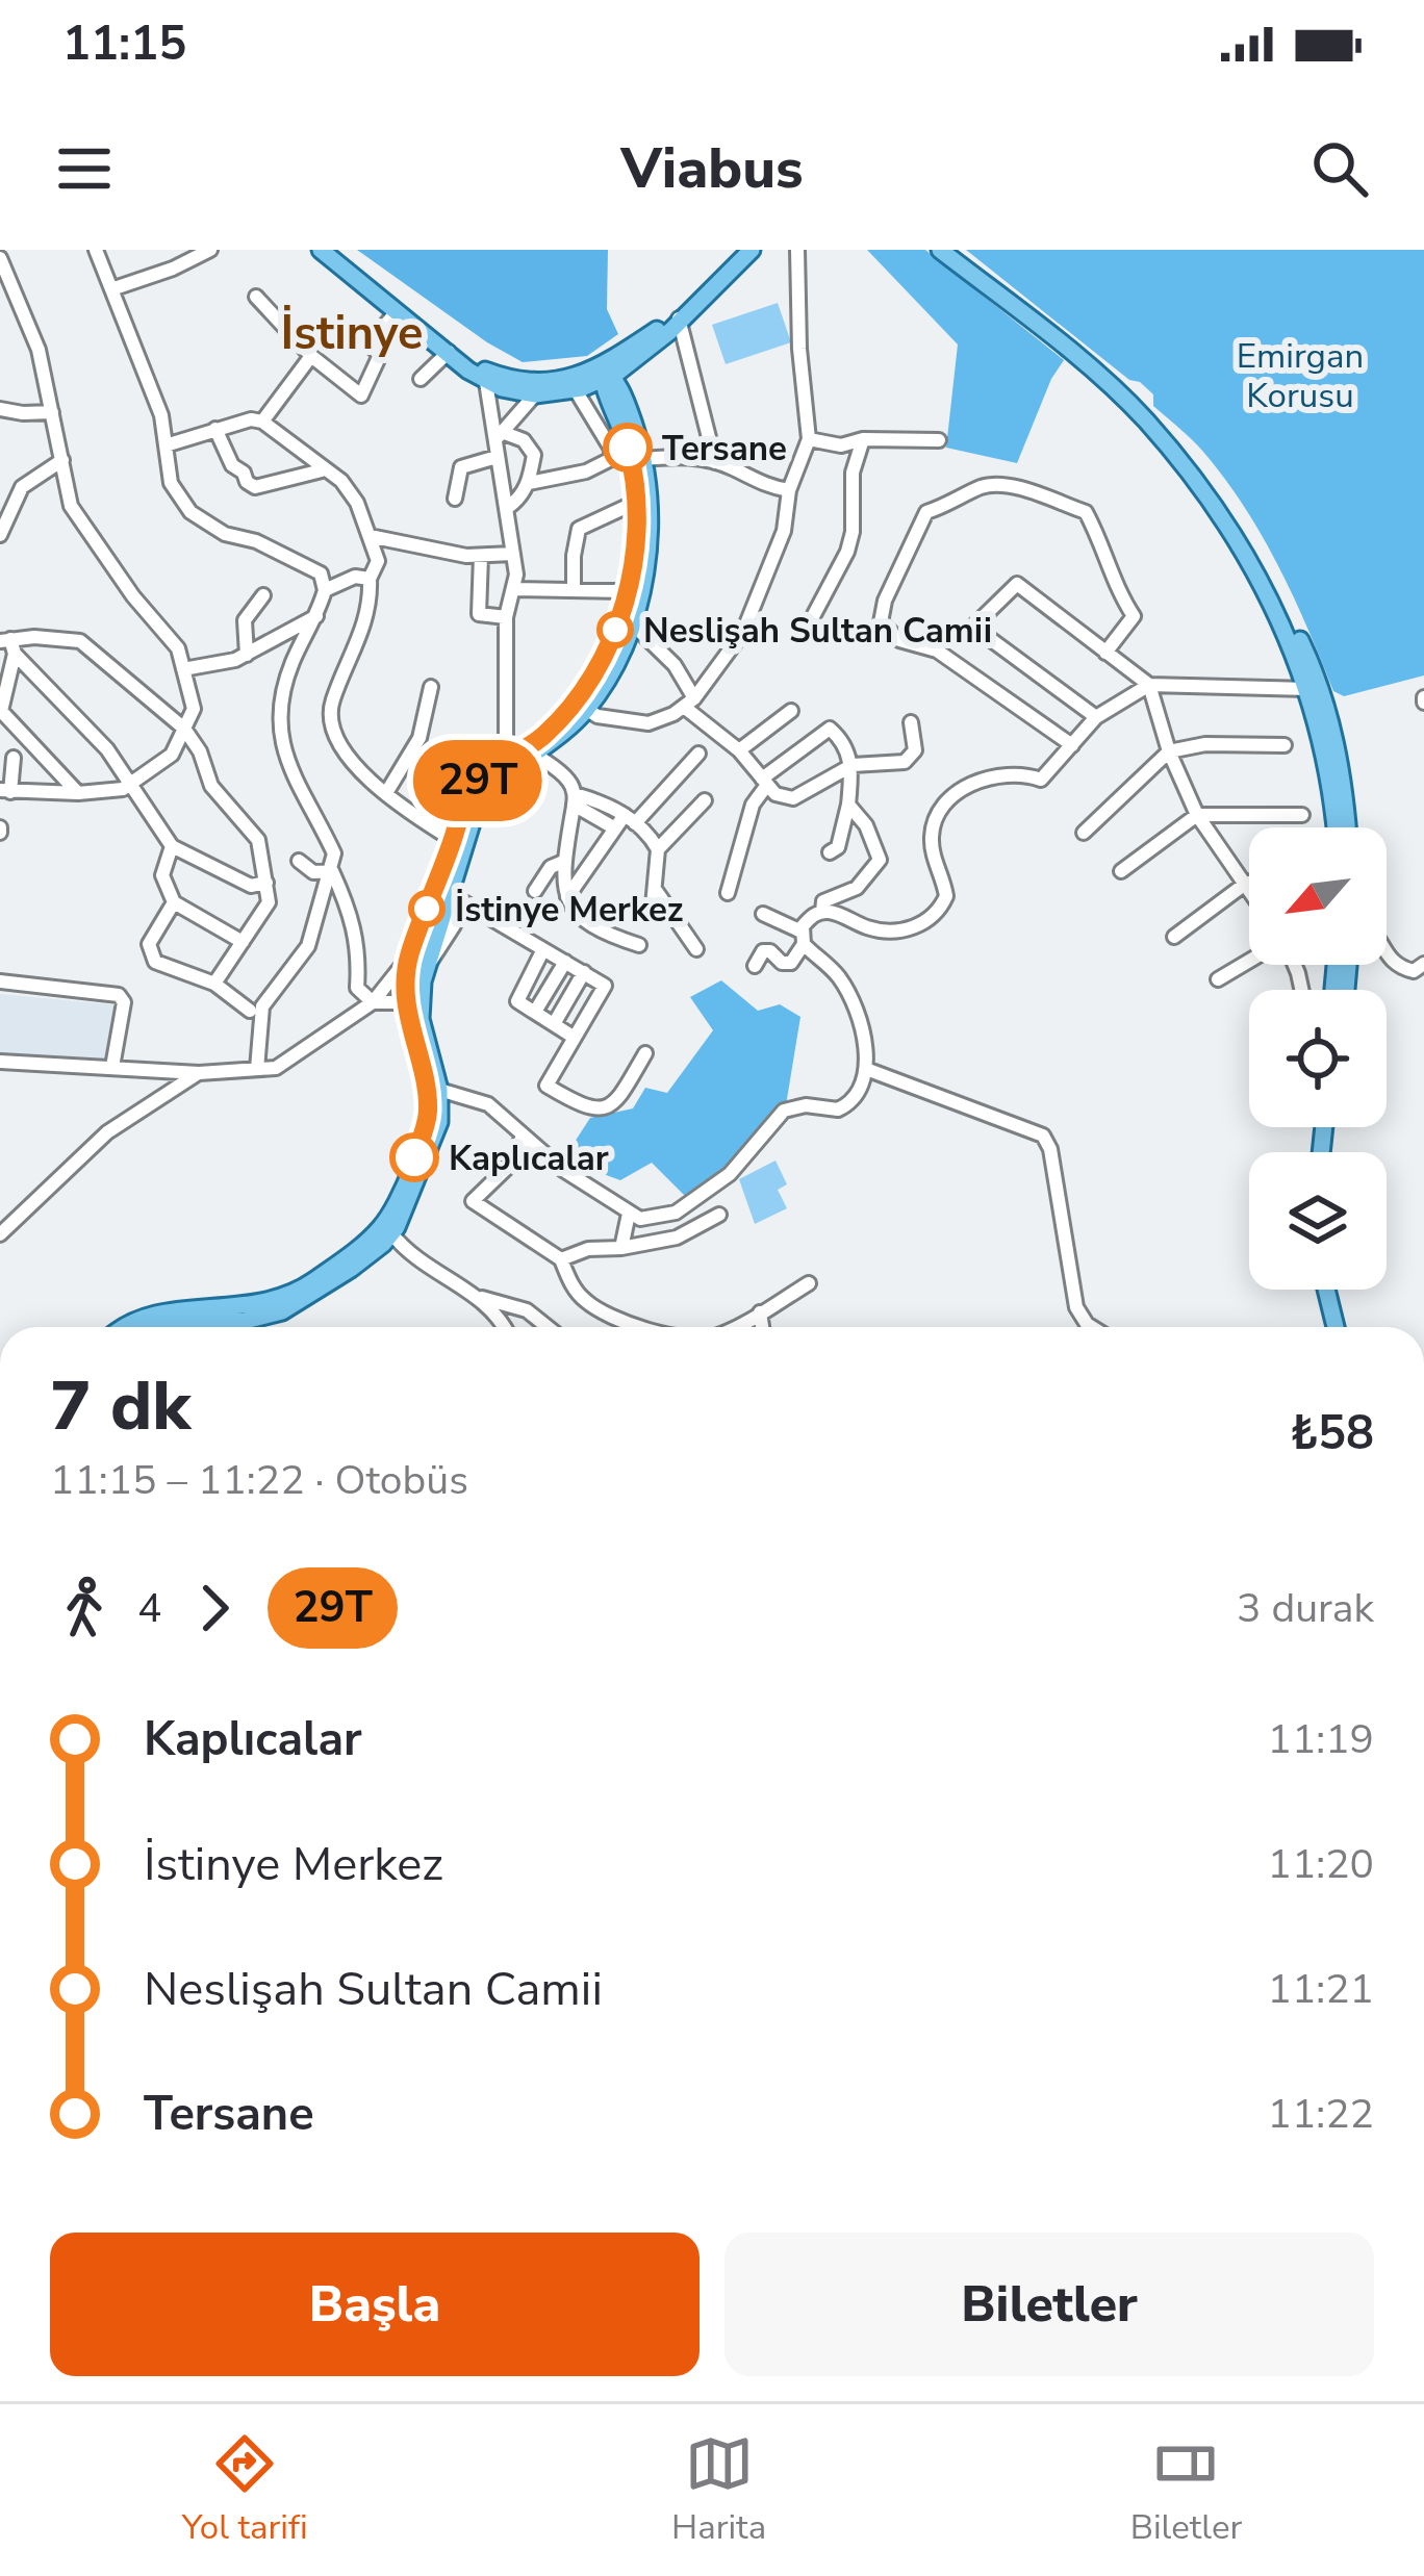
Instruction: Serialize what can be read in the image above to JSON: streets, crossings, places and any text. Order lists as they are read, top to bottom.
{
  "districts": ["İstinye"],
  "parks": ["Emirgan Korusu"],
  "places": [
    "Tersane",
    "Neslişah Sultan Camii",
    "İstinye Merkez",
    "Kaplıcalar"
  ],
  "lines": ["bus line 29T"],
  "north": "bottom left",
  "page": {
    "status": "11:15",
    "header": "Viabus",
    "on_map": "29T",
    "heading": ["7 dk", "11:15 – 11:22 · Otobüs", "₺58"],
    "legs": ["4", "29T", "3 durak"],
    "list": [
      {
        "name": "Kaplıcalar",
        "value": "11:19"
      },
      {
        "name": "İstinye Merkez",
        "value": "11:20"
      },
      {
        "name": "Neslişah Sultan Camii",
        "value": "11:21"
      },
      {
        "name": "Tersane",
        "value": "11:22"
      }
    ],
    "buttons": ["Başla", "Biletler"],
    "tabs": ["Yol tarifi", "Harita", "Biletler"]
  }
}
